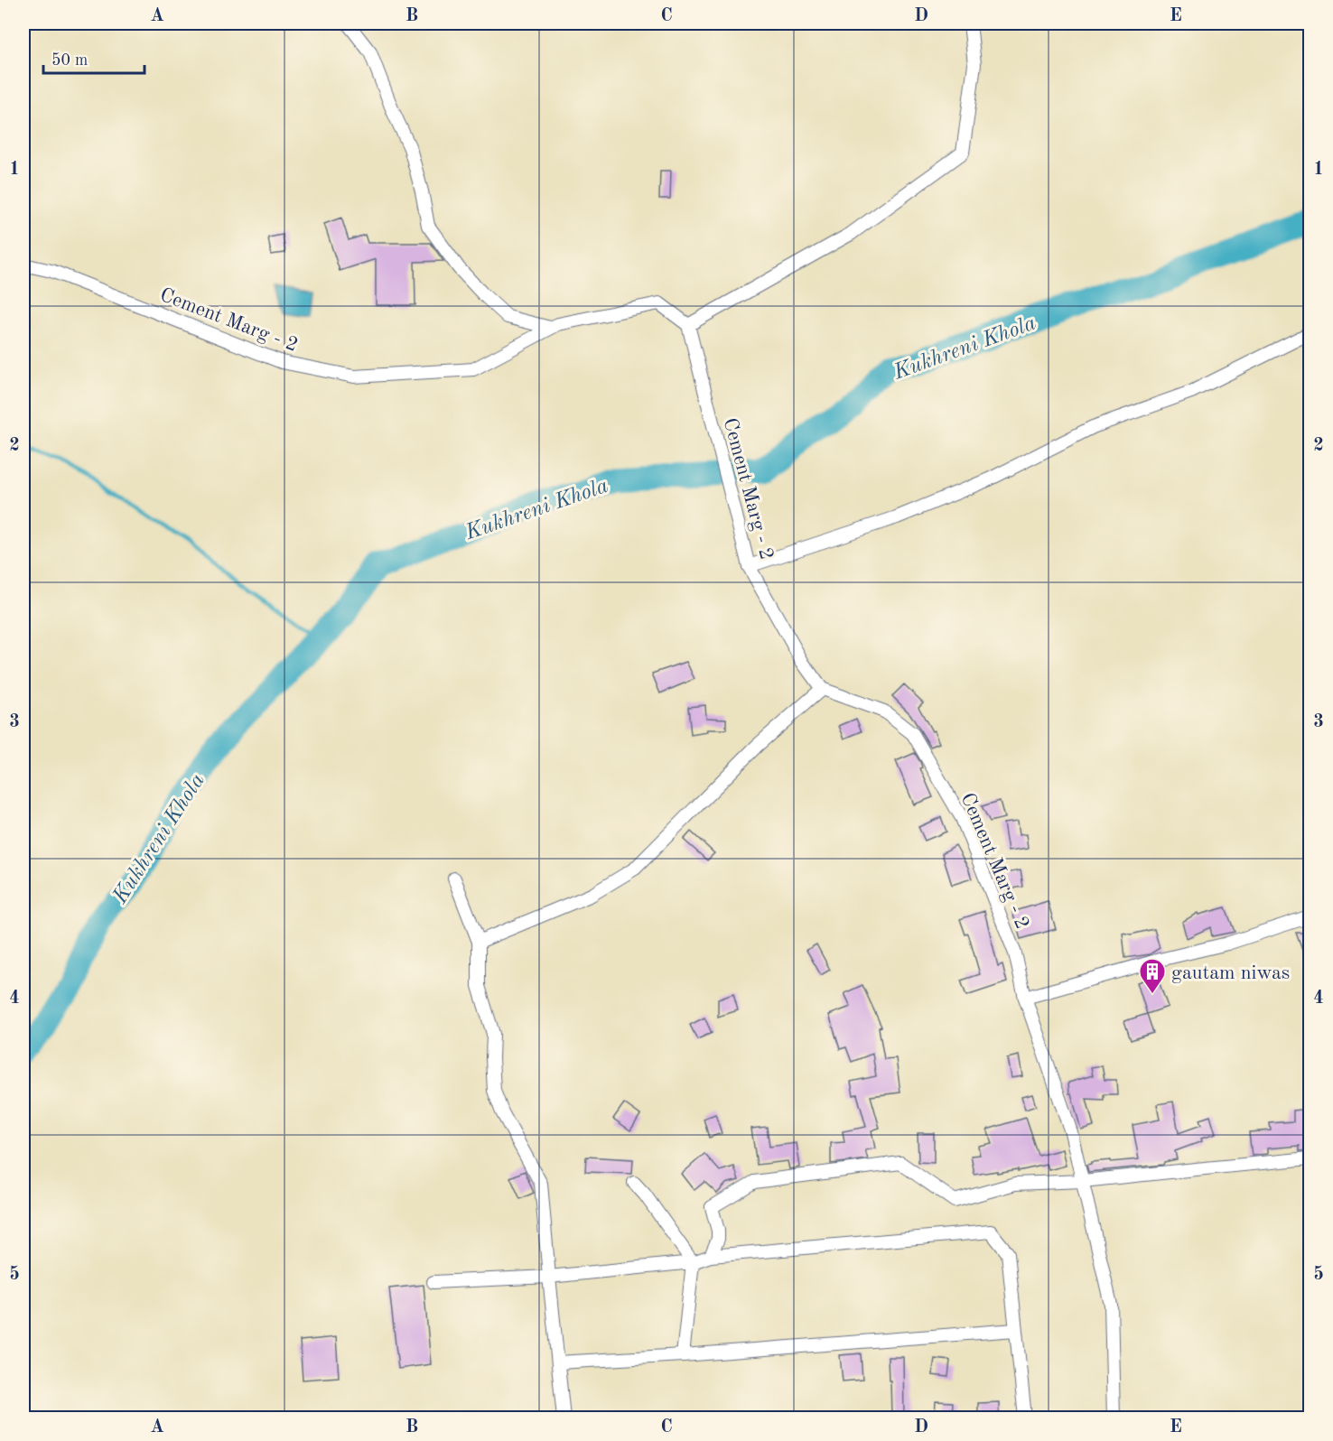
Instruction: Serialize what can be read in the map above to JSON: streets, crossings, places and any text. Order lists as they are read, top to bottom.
{
  "streets": {
    "street": ["Cement Marg - 2"]
  },
  "water": ["Kukhreni Khola"],
  "places": {
    "building": ["gautam niwas"]
  },
  "scale_bar": "50 m",
  "grid": {
    "columns": [
      "A",
      "B",
      "C",
      "D",
      "E"
    ],
    "rows": [
      "1",
      "2",
      "3",
      "4",
      "5"
    ]
  }
}
